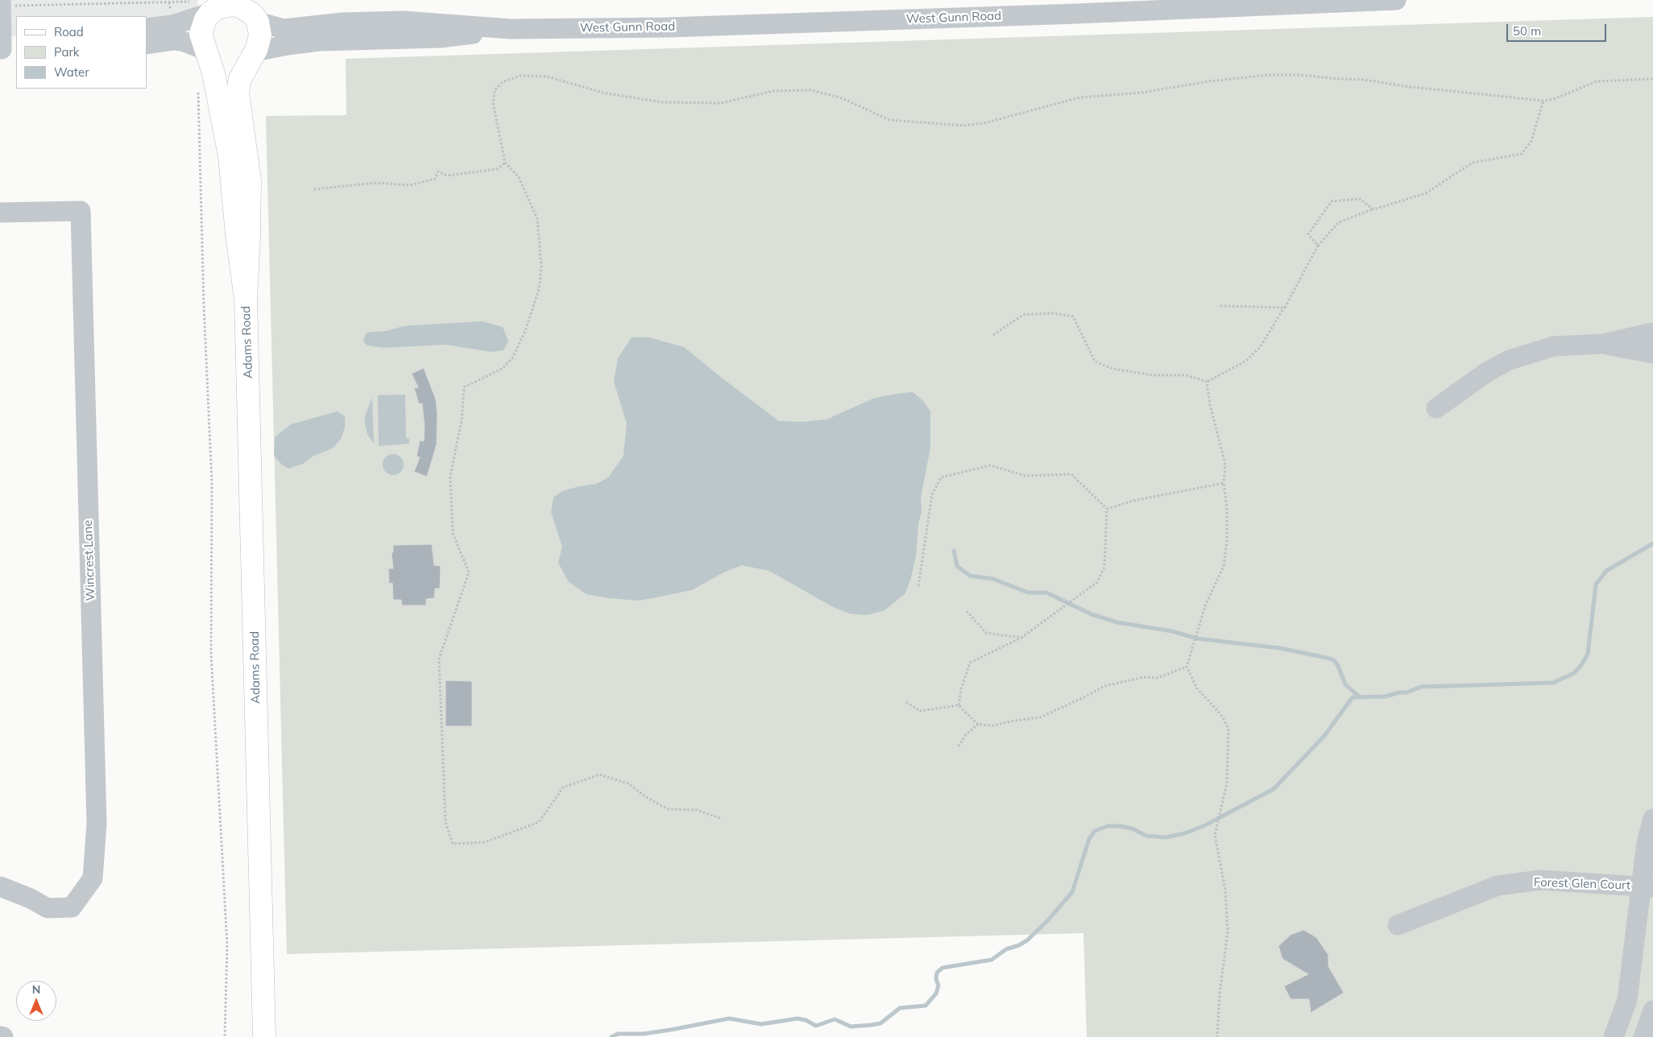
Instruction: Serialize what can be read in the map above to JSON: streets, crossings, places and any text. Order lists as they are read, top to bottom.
{
  "streets": {
    "main road": ["West Gunn Road", "Adams Road"],
    "street": ["Wincrest Lane", "Forest Glen Court"]
  },
  "crossings": [
    ["West Gunn Road", "Adams Road"]
  ],
  "legend": ["Road", "Park", "Water"],
  "scale_bar": "50 m",
  "north": "top"
}
